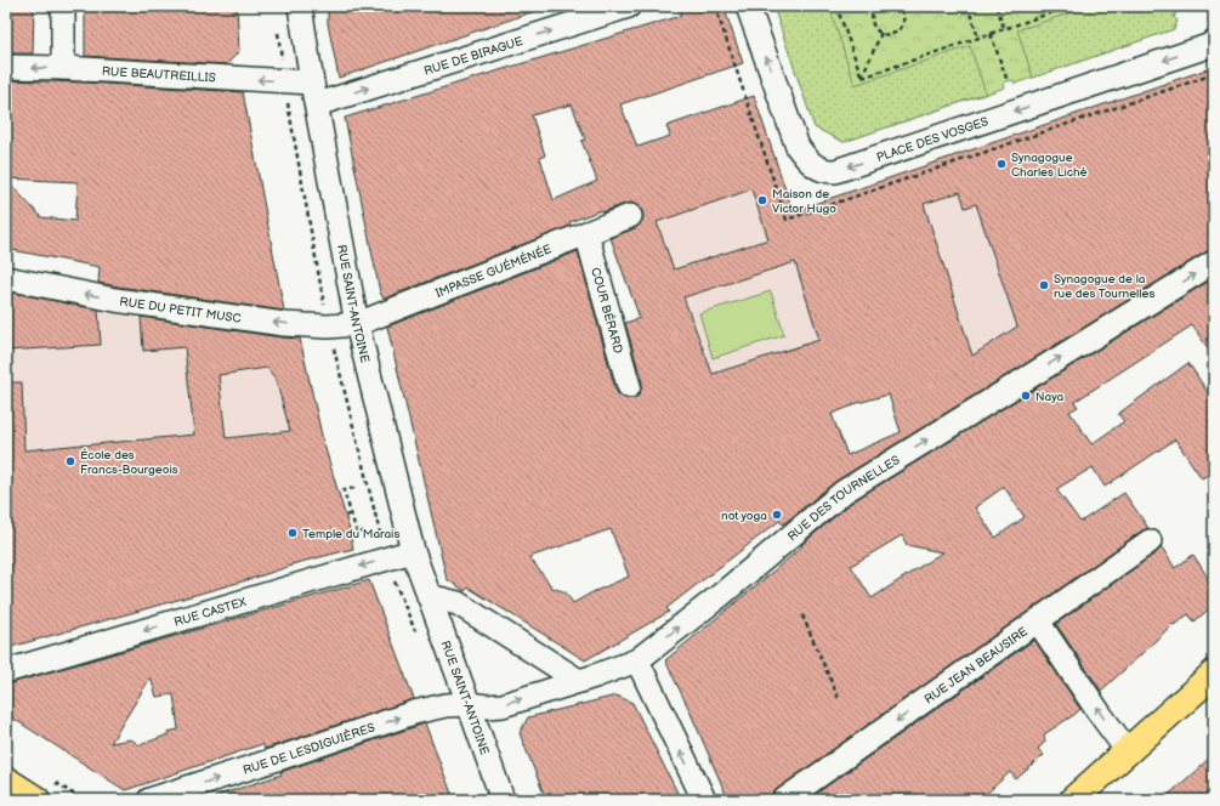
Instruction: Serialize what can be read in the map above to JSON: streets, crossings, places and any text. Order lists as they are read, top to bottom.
{
  "streets": {
    "street": [
      "RUE DE BIRAGUE",
      "RUE BEAUTREILLIS",
      "PLACE DES VOSGES",
      "IMPASSE GUÉMÉNÉE",
      "RUE SAINT-ANTOINE",
      "RUE DU PETIT MUSC",
      "COUR BÉRARD",
      "RUE DES TOURNELLES",
      "RUE CASTEX",
      "RUE JEAN BEAUSIRE",
      "RUE DE LESDIGUIÈRES"
    ]
  },
  "crossings": [
    ["RUE DE BIRAGUE", "RUE BEAUTREILLIS"],
    ["RUE DE BIRAGUE", "RUE SAINT-ANTOINE"],
    ["RUE BEAUTREILLIS", "RUE SAINT-ANTOINE"],
    ["IMPASSE GUÉMÉNÉE", "RUE SAINT-ANTOINE"],
    ["IMPASSE GUÉMÉNÉE", "RUE DU PETIT MUSC"],
    ["IMPASSE GUÉMÉNÉE", "COUR BÉRARD"],
    ["RUE SAINT-ANTOINE", "RUE DU PETIT MUSC"],
    ["RUE SAINT-ANTOINE", "RUE DES TOURNELLES"],
    ["RUE SAINT-ANTOINE", "RUE CASTEX"],
    ["RUE SAINT-ANTOINE", "RUE DE LESDIGUIÈRES"],
    ["RUE DES TOURNELLES", "RUE DE LESDIGUIÈRES"]
  ],
  "one_way": [
    "RUE DE BIRAGUE",
    "RUE BEAUTREILLIS",
    "RUE DU PETIT MUSC",
    "RUE DES TOURNELLES",
    "RUE CASTEX",
    "RUE DE LESDIGUIÈRES"
  ],
  "places": [
    "Synagogue Charles Liché",
    "Maison de Victor Hugo",
    "Synagogue de la rue des Tournelles",
    "Naya",
    "École des Francs-Bourgeois",
    "not yoga",
    "Temple du Marais"
  ]
}
